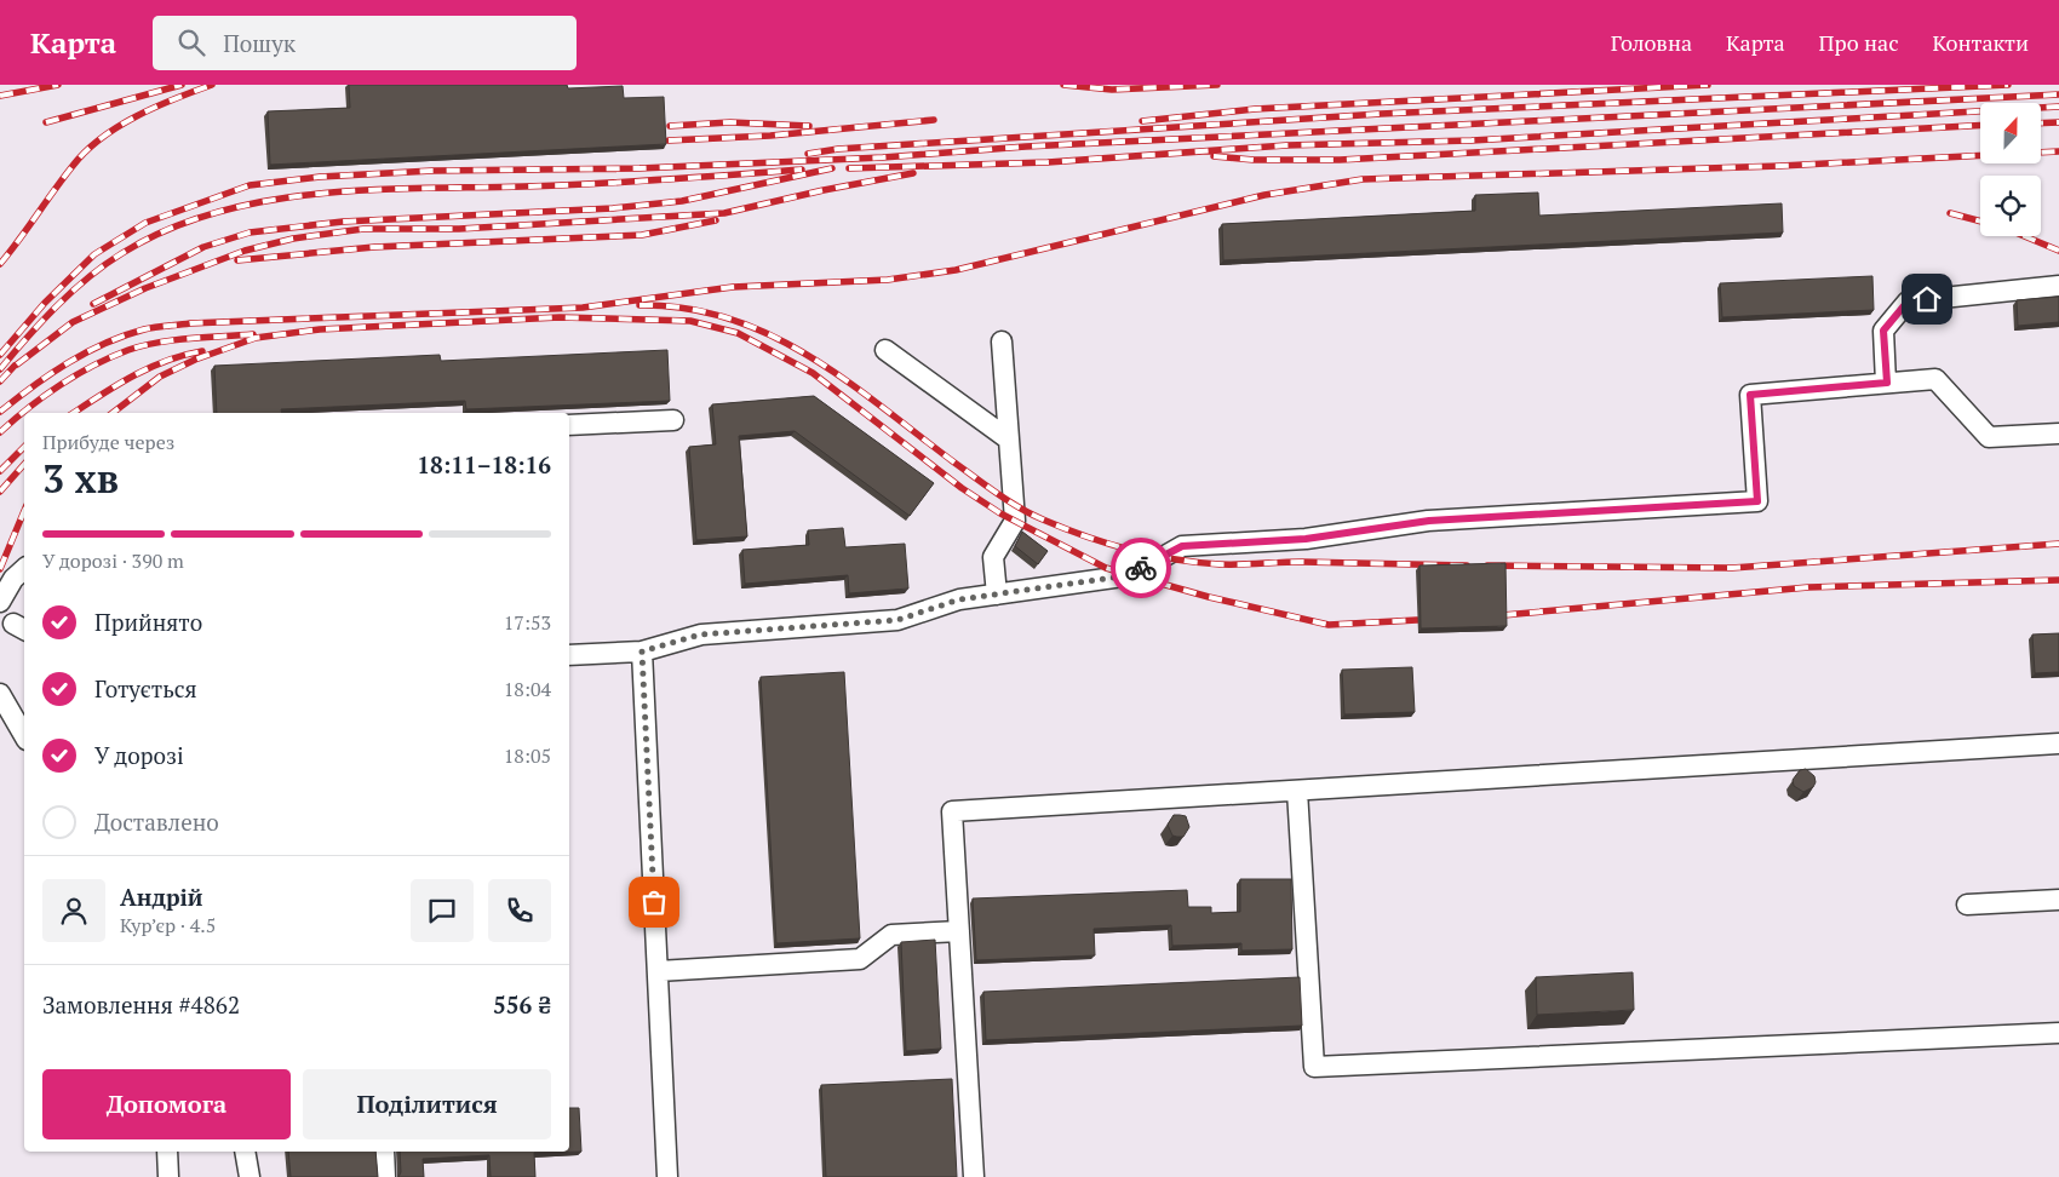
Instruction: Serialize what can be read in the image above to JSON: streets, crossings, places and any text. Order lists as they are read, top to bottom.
{
  "north": "top",
  "page": {
    "header": "Карта",
    "search": "Пошук",
    "nav": [
      "Головна",
      "Карта",
      "Про нас",
      "Контакти"
    ],
    "heading": ["3 хв", "Прибуде через", "18:11–18:16"],
    "panel": [
      "Андрій",
      "Кур’єр · 4.5",
      "Замовлення #4862",
      "556 ₴"
    ],
    "bar": "У дорозі · 390 m",
    "list": [
      ["Прийнято", "17:53"],
      ["Готується", "18:04"],
      ["У дорозі", "18:05"],
      "Доставлено"
    ],
    "buttons": ["Допомога", "Поділитися"]
  }
}
